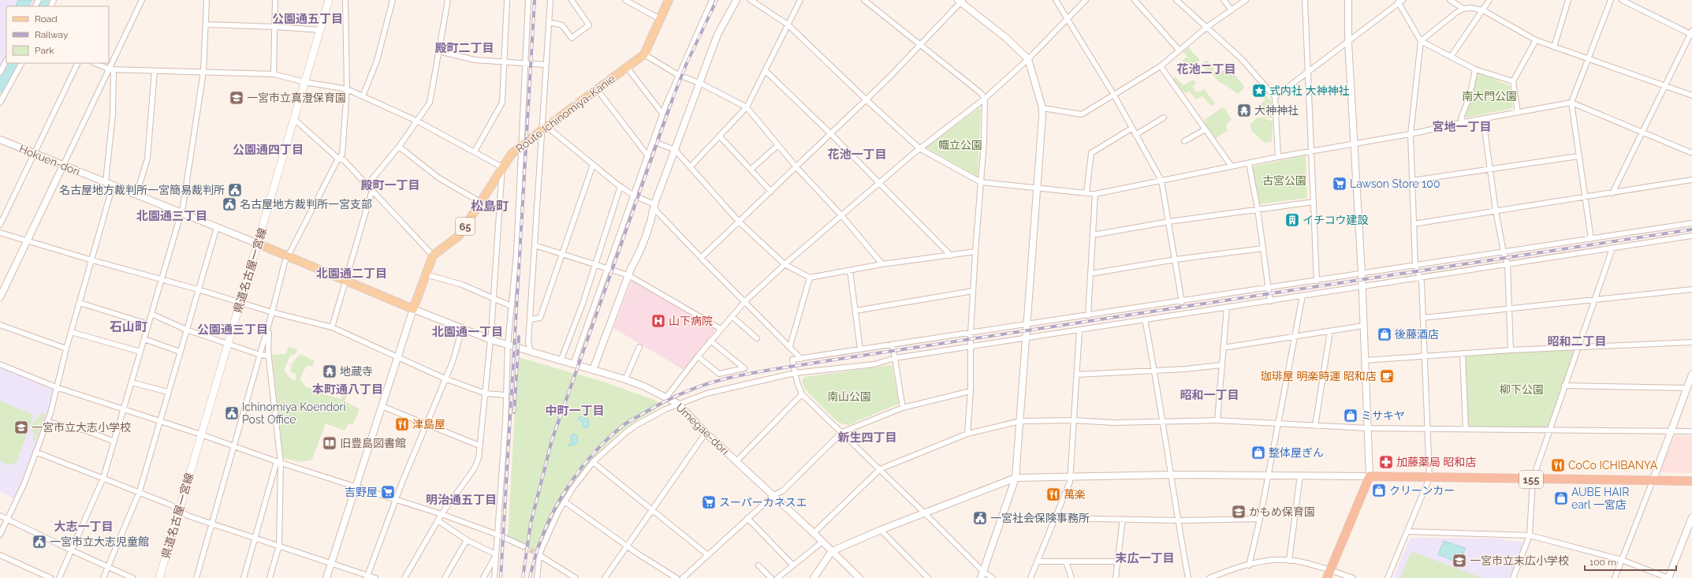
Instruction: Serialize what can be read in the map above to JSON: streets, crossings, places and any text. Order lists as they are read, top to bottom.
{
  "streets": {
    "highway": ["155"],
    "main road": ["Route Ichinomiya-Kanie", "65", "県道名古屋一宮線"],
    "street": ["Hokuen-dori", "Umegae-dori"]
  },
  "crossings": [
    ["Hokuen-dori", "県道名古屋一宮線"]
  ],
  "districts": [
    "公園通五丁目",
    "殿町二丁目",
    "花池二丁目",
    "宮地一丁目",
    "公園通四丁目",
    "花池一丁目",
    "殿町一丁目",
    "松島町",
    "北園通三丁目",
    "北園通二丁目",
    "石山町",
    "公園通三丁目",
    "北園通一丁目",
    "昭和二丁目",
    "本町通八丁目",
    "昭和一丁目",
    "中町一丁目",
    "新生四丁目",
    "明治通五丁目",
    "大志一丁目",
    "末広一丁目"
  ],
  "parks": [
    "南大門公園",
    "幟立公園",
    "古宮公園",
    "柳下公園",
    "南山公園"
  ],
  "places": {
    "place": ["式内社 大神神社"],
    "school or university": [
      "一宮市立真澄保育園",
      "一宮市立大志小学校",
      "かもめ保育園",
      "一宮市立末広小学校"
    ],
    "temple": ["大神神社", "地蔵寺"],
    "supermarket": ["Lawson Store 100", "吉野屋", "スーパーカネスエ"],
    "public building": [
      "名古屋地方裁判所一宮簡易裁判所",
      "名古屋地方裁判所一宮支部",
      "Ichinomiya Koendori Post Office",
      "一宮社会保険事務所",
      "一宮市立大志児童館"
    ],
    "building": ["イチコウ建設"],
    "hospital": ["山下病院"],
    "shop": [
      "後藤酒店",
      "ミサキヤ",
      "整体屋ぎん",
      "クリーンカー",
      "AUBE HAIR earl 一宮店"
    ],
    "cafe": ["珈琲屋 明楽時運 昭和店"],
    "restaurant": ["津島屋", "CoCo ICHIBANYA", "萬楽"],
    "library": ["旧豊島図書館"],
    "pharmacy": ["加藤薬局 昭和店"]
  },
  "legend": ["Road", "Railway", "Park"],
  "scale_bar": "100 m"
}
